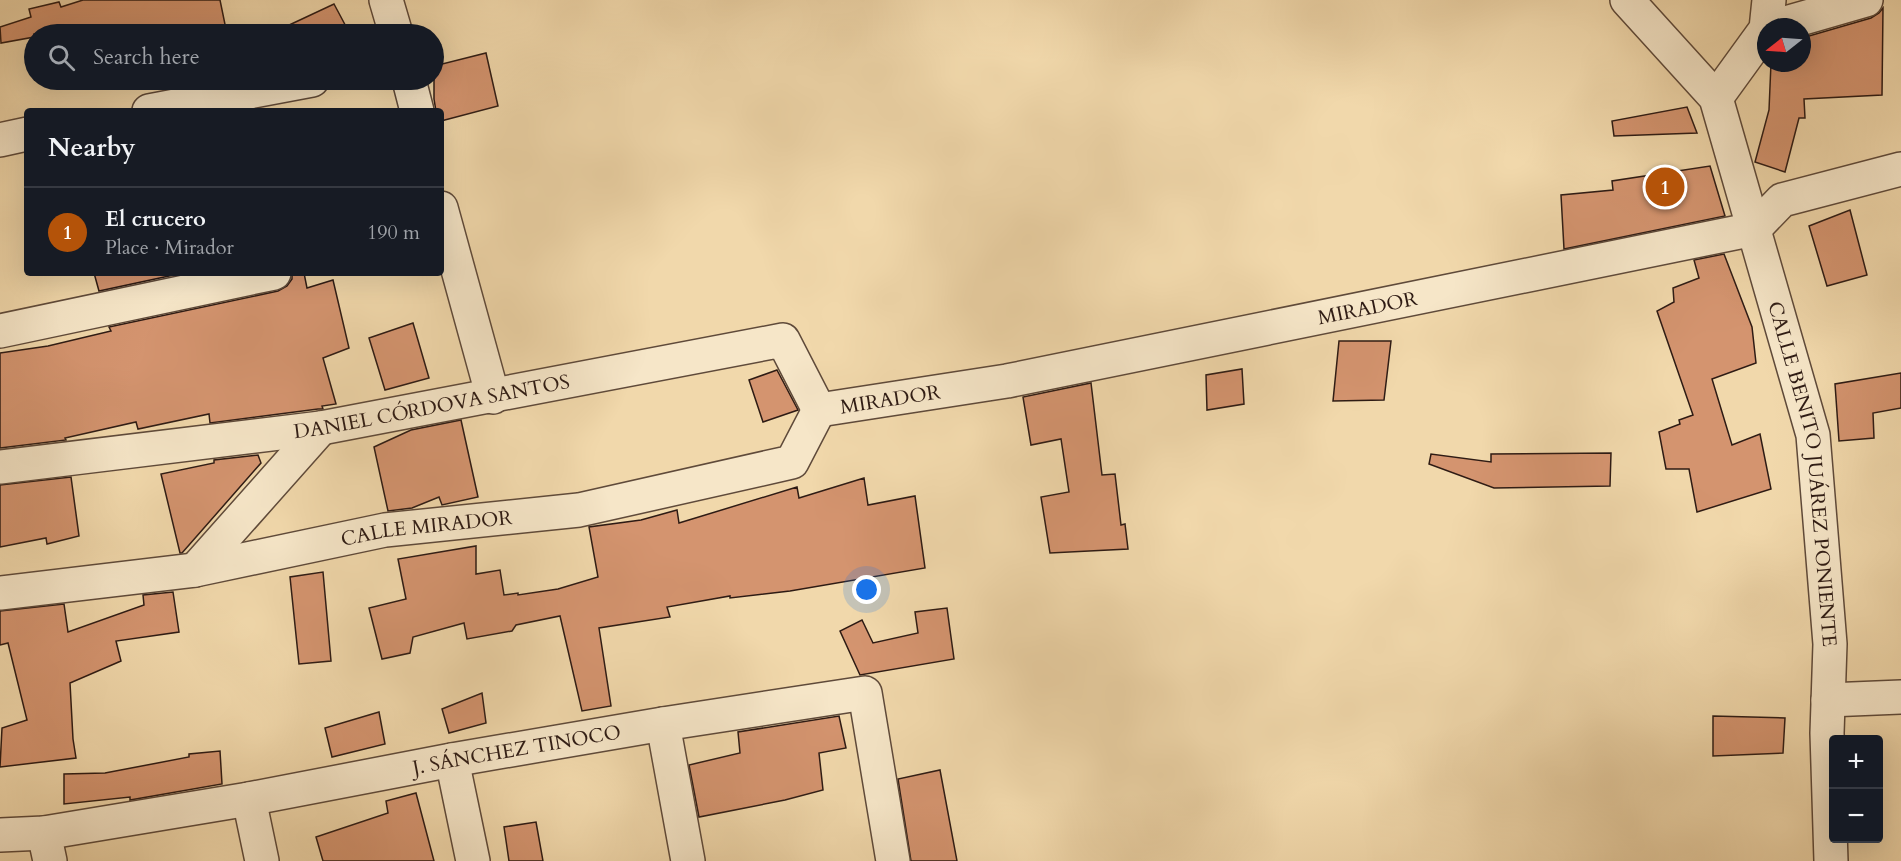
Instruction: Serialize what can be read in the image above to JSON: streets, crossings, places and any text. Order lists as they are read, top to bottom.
{
  "streets": {
    "street": [
      "MIRADOR",
      "DANIEL CÓRDOVA SANTOS",
      "CALLE BENITO JUÁREZ PONIENTE",
      "CALLE MIRADOR",
      "J. SÁNCHEZ TINOCO"
    ]
  },
  "crossings": [
    ["MIRADOR", "DANIEL CÓRDOVA SANTOS"],
    ["MIRADOR", "CALLE BENITO JUÁREZ PONIENTE"],
    ["MIRADOR", "CALLE MIRADOR"],
    ["DANIEL CÓRDOVA SANTOS", "CALLE MIRADOR"]
  ],
  "north": "left",
  "page": {
    "search": "Search here",
    "heading": "Nearby",
    "pins": "1",
    "list": [
      {
        "mark": "1",
        "name": "El crucero",
        "note": "Place · Mirador",
        "value": "190 m"
      }
    ],
    "map_buttons": ["+", "−"]
  }
}
